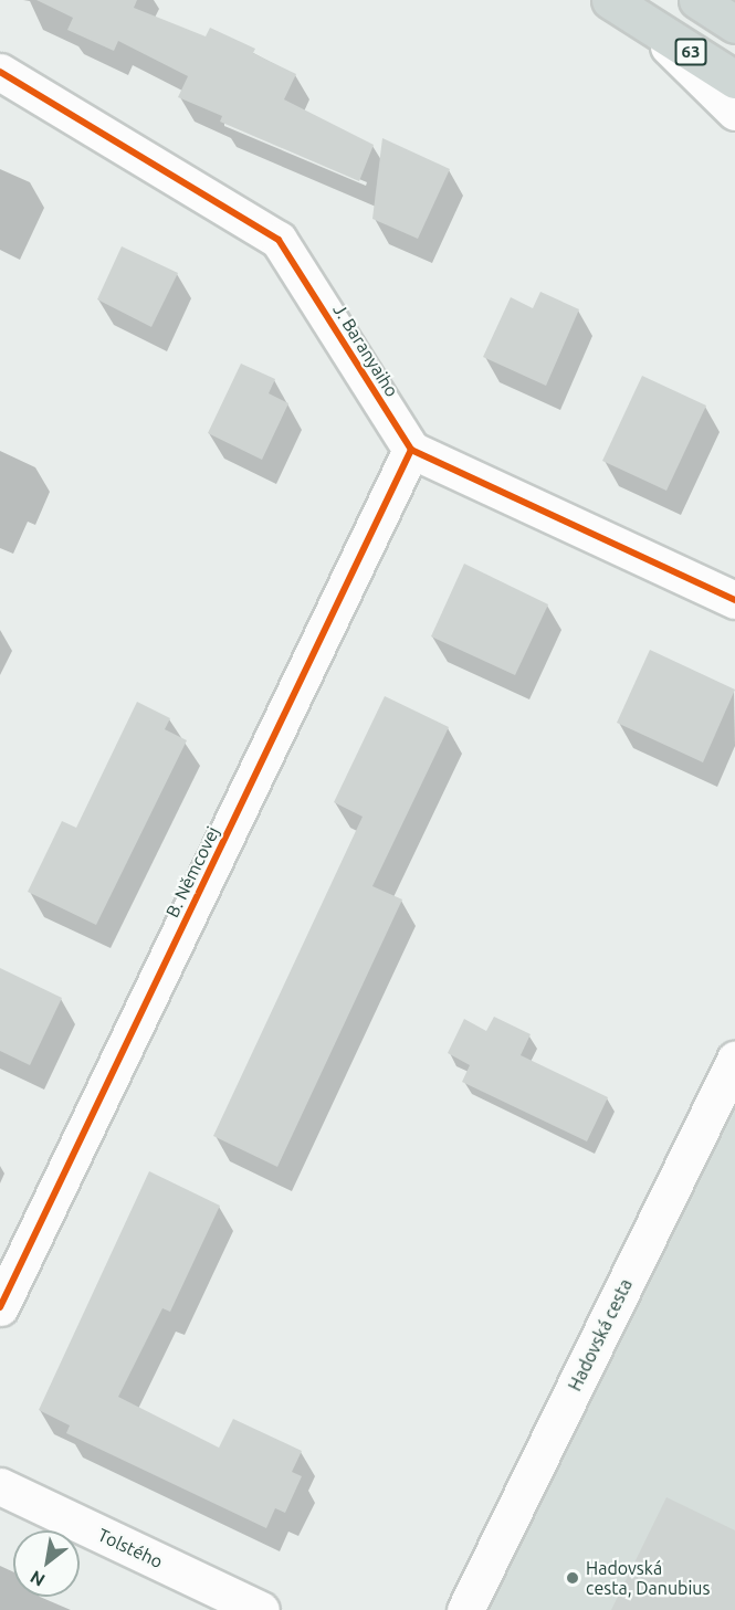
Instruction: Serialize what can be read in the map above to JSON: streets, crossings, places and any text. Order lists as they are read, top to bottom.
{
  "streets": {
    "main road": ["63"],
    "street": [
      "J. Baranyaiho",
      "B. Němcovej",
      "Hadovská cesta",
      "Tolstého"
    ]
  },
  "crossings": [
    ["J. Baranyaiho", "B. Němcovej"]
  ],
  "places": ["Hadovská cesta, Danubius"],
  "north": "bottom left"
}
